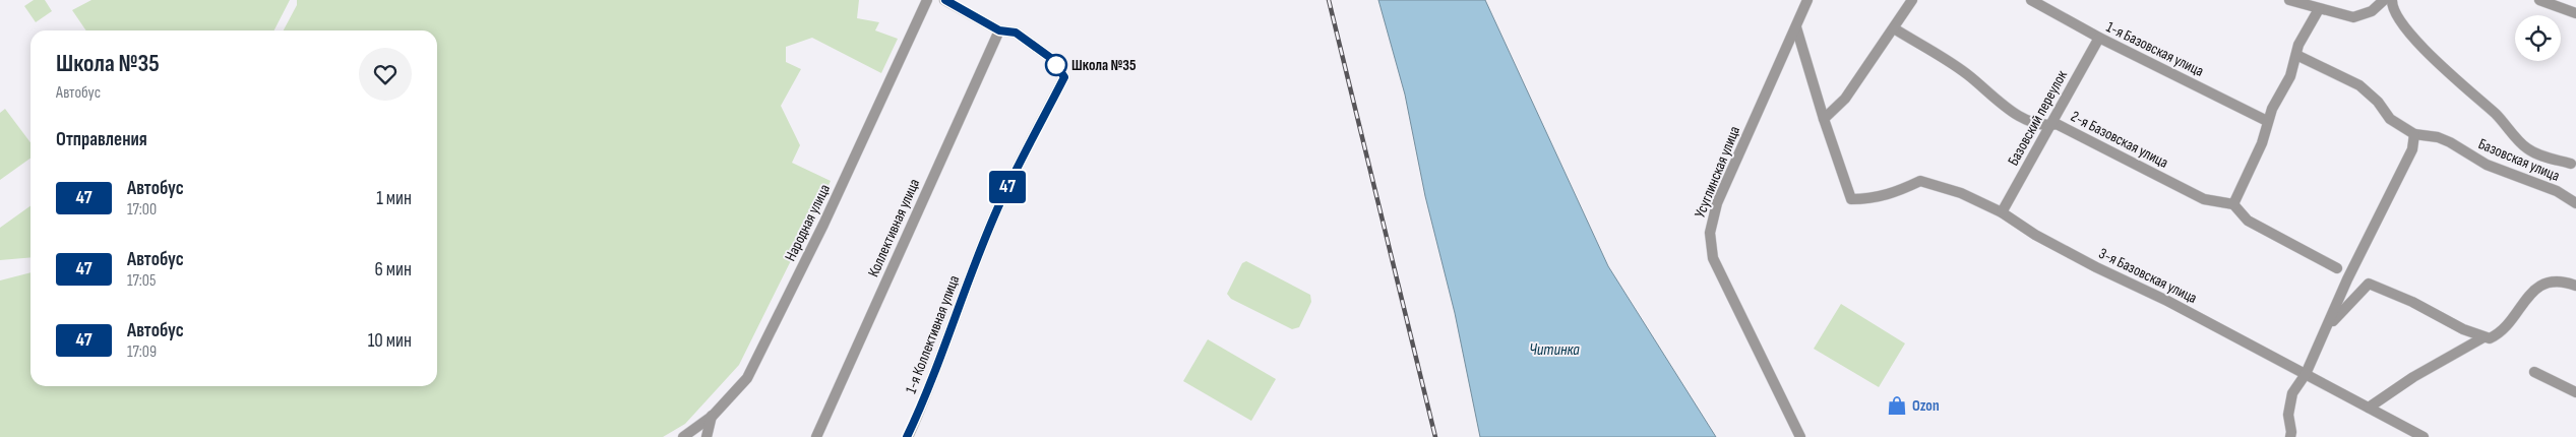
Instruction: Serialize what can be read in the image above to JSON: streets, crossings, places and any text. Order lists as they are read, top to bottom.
{
  "streets": {
    "street": [
      "1-я Базовская улица",
      "Базовский переулок",
      "2-я Базовская улица",
      "Базовская улица",
      "Усуглинская улица",
      "Народная улица",
      "Коллективная улица",
      "3-я Базовская улица",
      "1-я Коллективная улица"
    ]
  },
  "crossings": [
    ["1-я Базовская улица", "Базовский переулок"],
    ["Базовский переулок", "2-я Базовская улица"],
    ["Базовский переулок", "3-я Базовская улица"],
    ["Коллективная улица", "1-я Коллективная улица"]
  ],
  "water": ["Читинка"],
  "places": {
    "other": ["Школа №35"],
    "shop": ["Ozon"]
  },
  "lines": ["bus line 47"],
  "page": {
    "on_map": "47",
    "heading": [
      ["Школа №35", "Автобус"],
      "Отправления"
    ],
    "list": [
      {
        "mark": "47",
        "name": "Автобус",
        "note": "17:00",
        "value": "1 мин"
      },
      {
        "mark": "47",
        "name": "Автобус",
        "note": "17:05",
        "value": "6 мин"
      },
      {
        "mark": "47",
        "name": "Автобус",
        "note": "17:09",
        "value": "10 мин"
      }
    ]
  }
}
